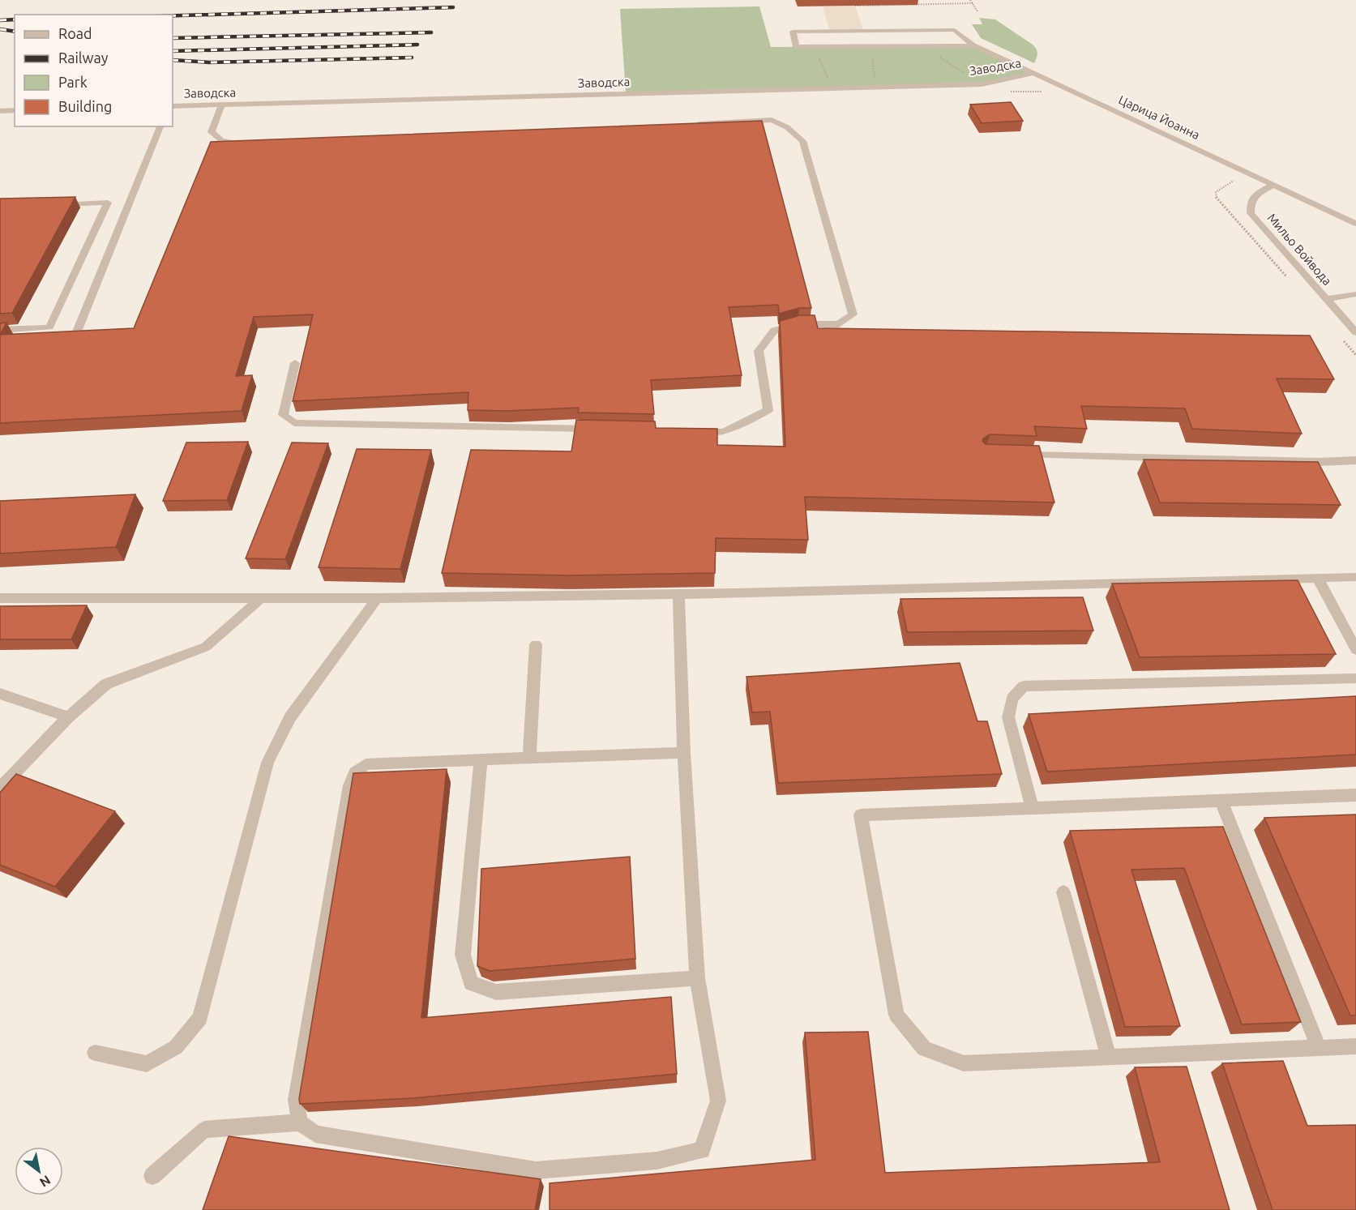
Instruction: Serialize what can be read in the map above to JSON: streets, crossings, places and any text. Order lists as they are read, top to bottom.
{
  "streets": {
    "street": ["Заводска", "Царица Йоанна", "Мильо Войвода"]
  },
  "crossings": [
    ["Заводска", "Царица Йоанна"],
    ["Царица Йоанна", "Мильо Войвода"]
  ],
  "legend": [
    "Road",
    "Railway",
    "Park",
    "Building"
  ],
  "north": "bottom right"
}
